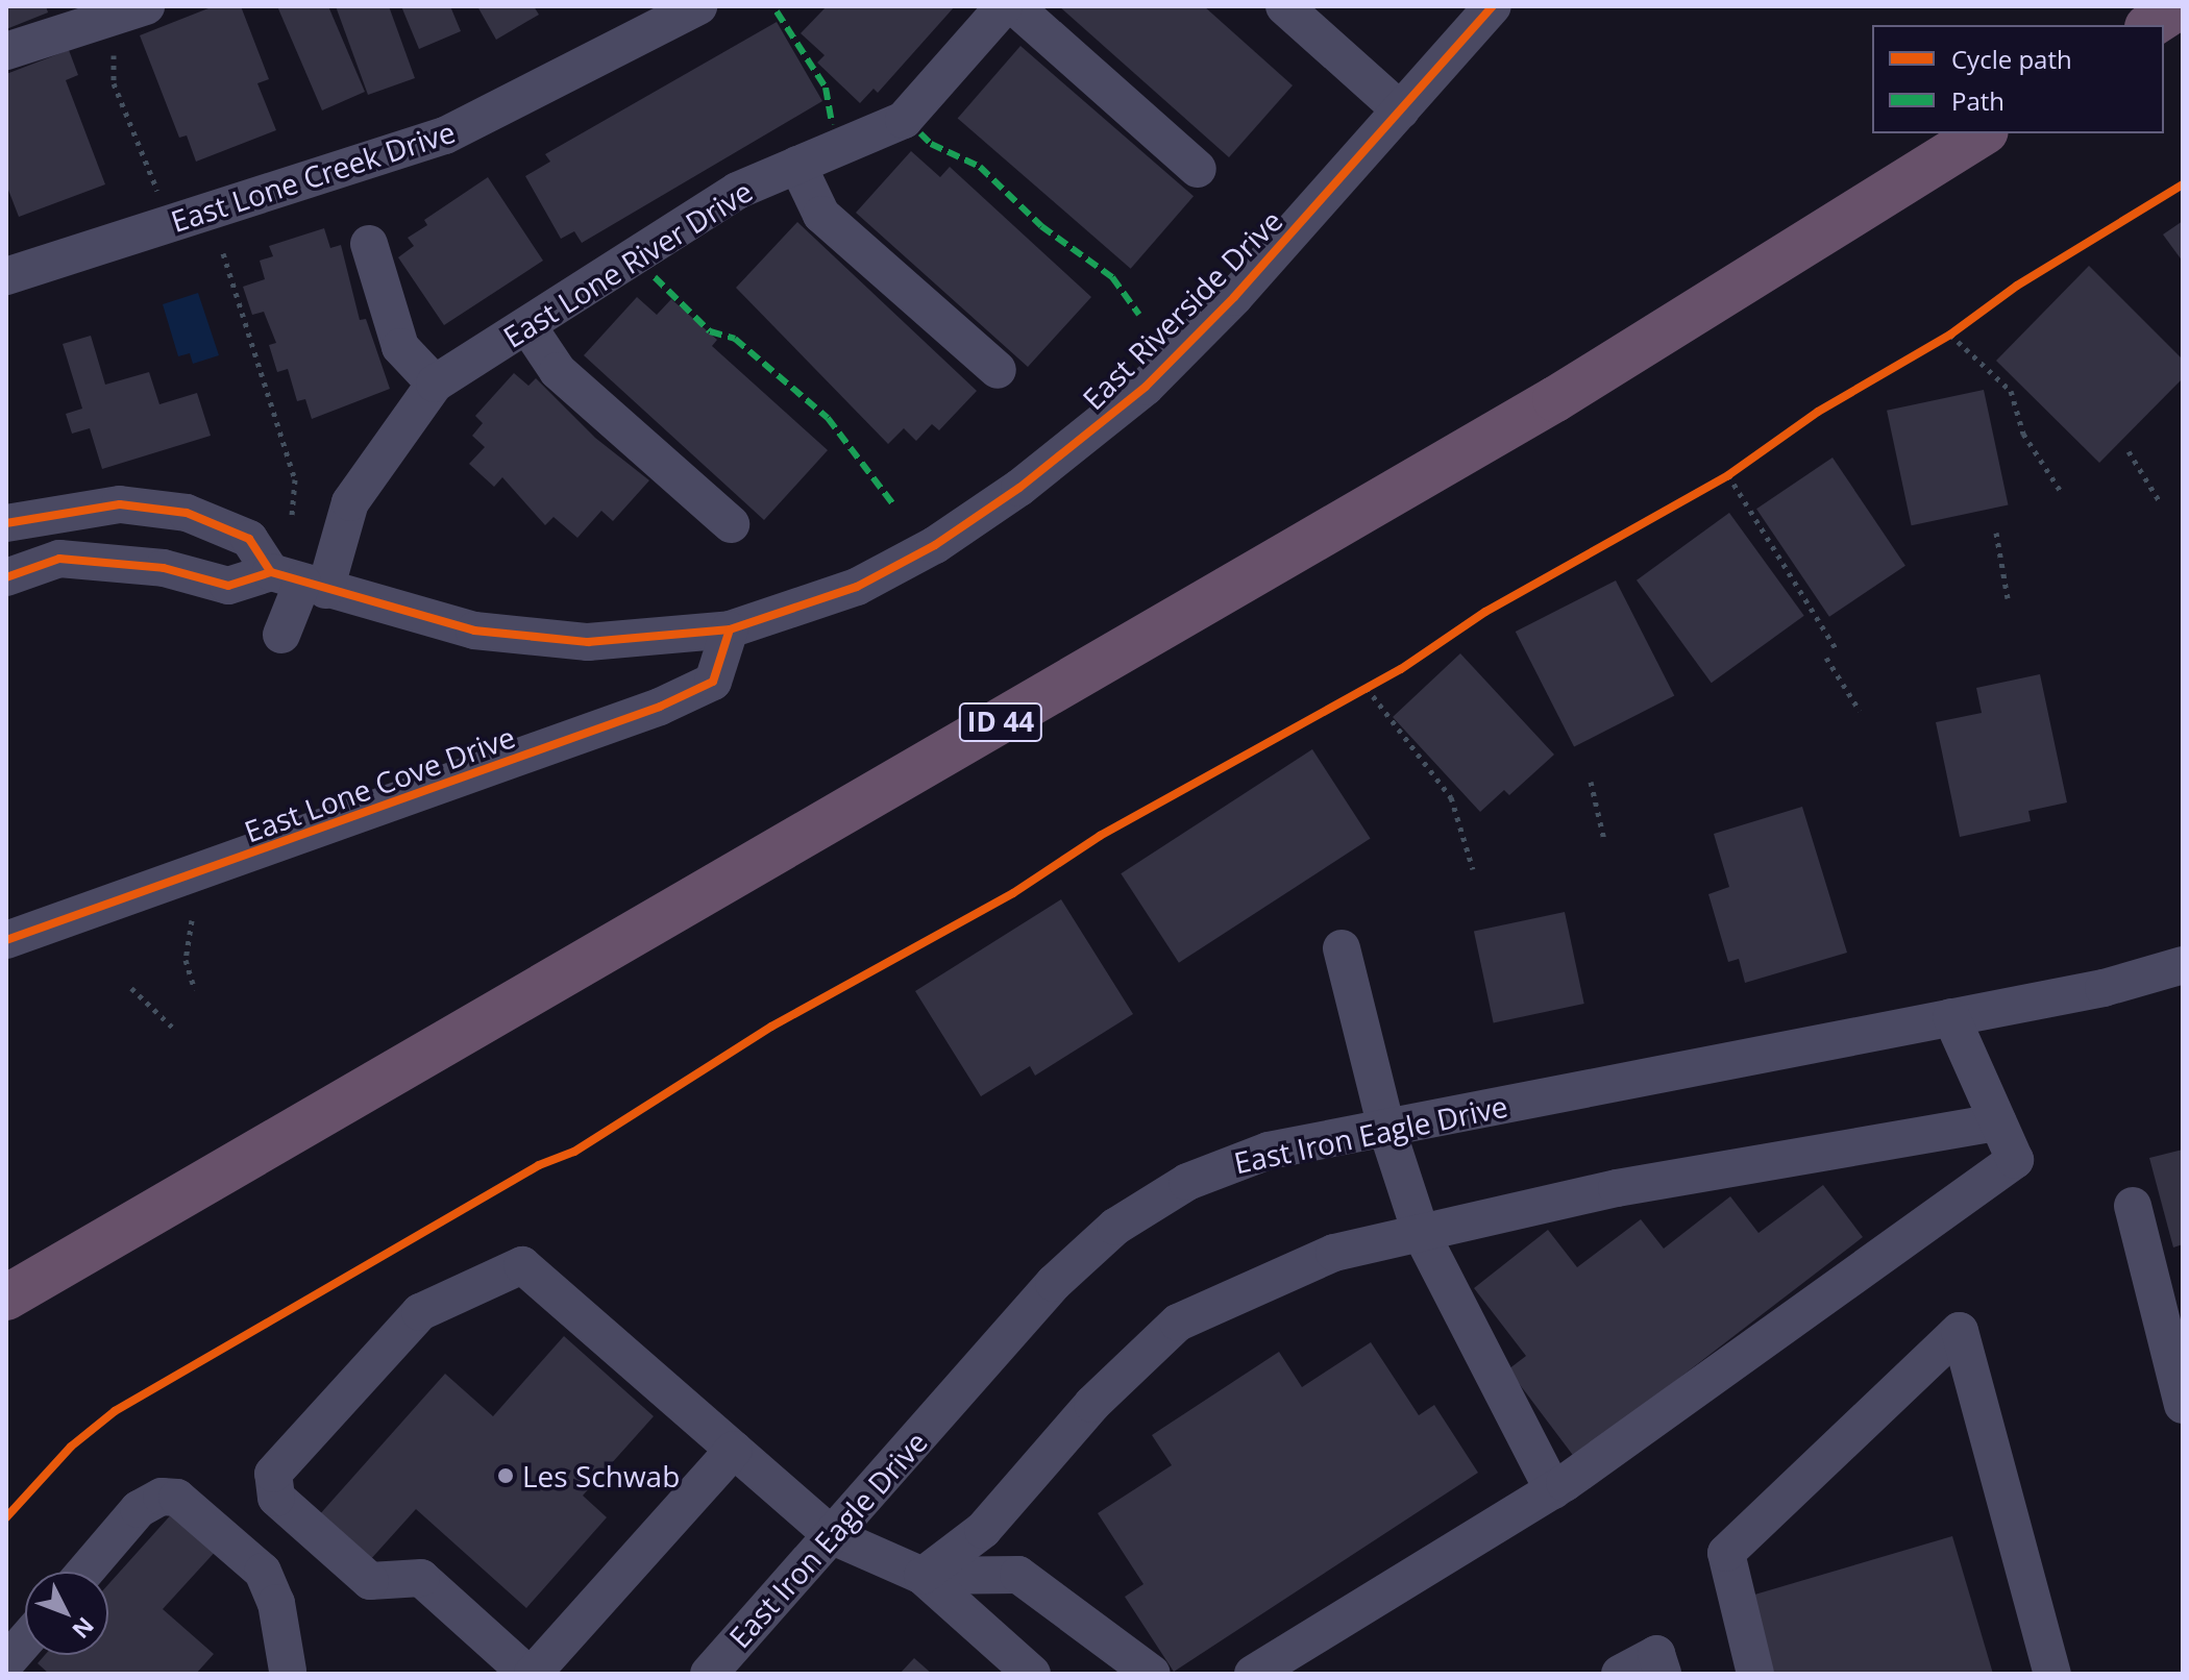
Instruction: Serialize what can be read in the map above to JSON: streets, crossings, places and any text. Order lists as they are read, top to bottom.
{
  "streets": {
    "highway": ["ID 44"],
    "street": [
      "East Lone Creek Drive",
      "East Lone River Drive",
      "East Riverside Drive",
      "East Lone Cove Drive",
      "East Iron Eagle Drive"
    ]
  },
  "crossings": [
    ["East Lone River Drive", "East Riverside Drive"],
    ["East Riverside Drive", "East Lone Cove Drive"]
  ],
  "places": ["Les Schwab"],
  "legend": ["Cycle path", "Path"],
  "north": "bottom right"
}
